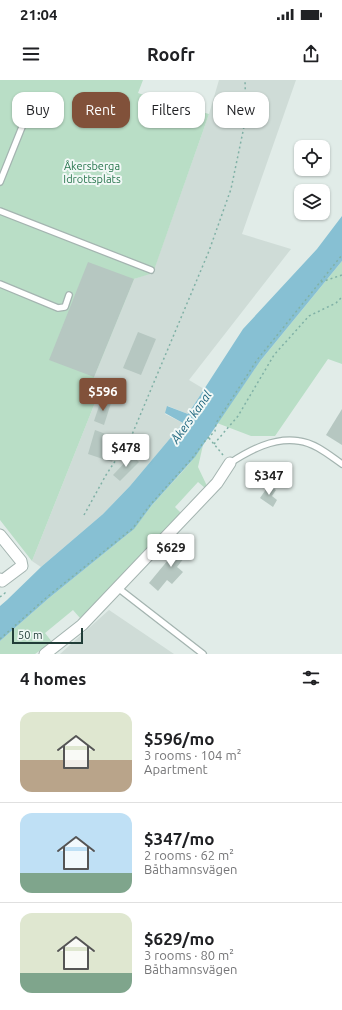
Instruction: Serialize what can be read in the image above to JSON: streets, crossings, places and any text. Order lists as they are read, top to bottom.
{
  "water": ["Åkers kanal"],
  "parks": ["Åkersberga Idrottsplats"],
  "scale_bar": "50 m",
  "page": {
    "status": "21:04",
    "header": "Roofr",
    "chip": [
      "Buy",
      "Rent",
      "Filters",
      "New"
    ],
    "price": [
      "$596",
      "$478",
      "$347",
      "$629"
    ],
    "scale": "50 m",
    "heading": "4 homes",
    "list": [
      {
        "name": "$596/mo",
        "note": "3 rooms · 104 m² · Apartment"
      },
      {
        "name": "$347/mo",
        "note": "2 rooms · 62 m² · Båthamnsvägen"
      },
      {
        "name": "$629/mo",
        "note": "3 rooms · 80 m² · Båthamnsvägen"
      }
    ]
  }
}
